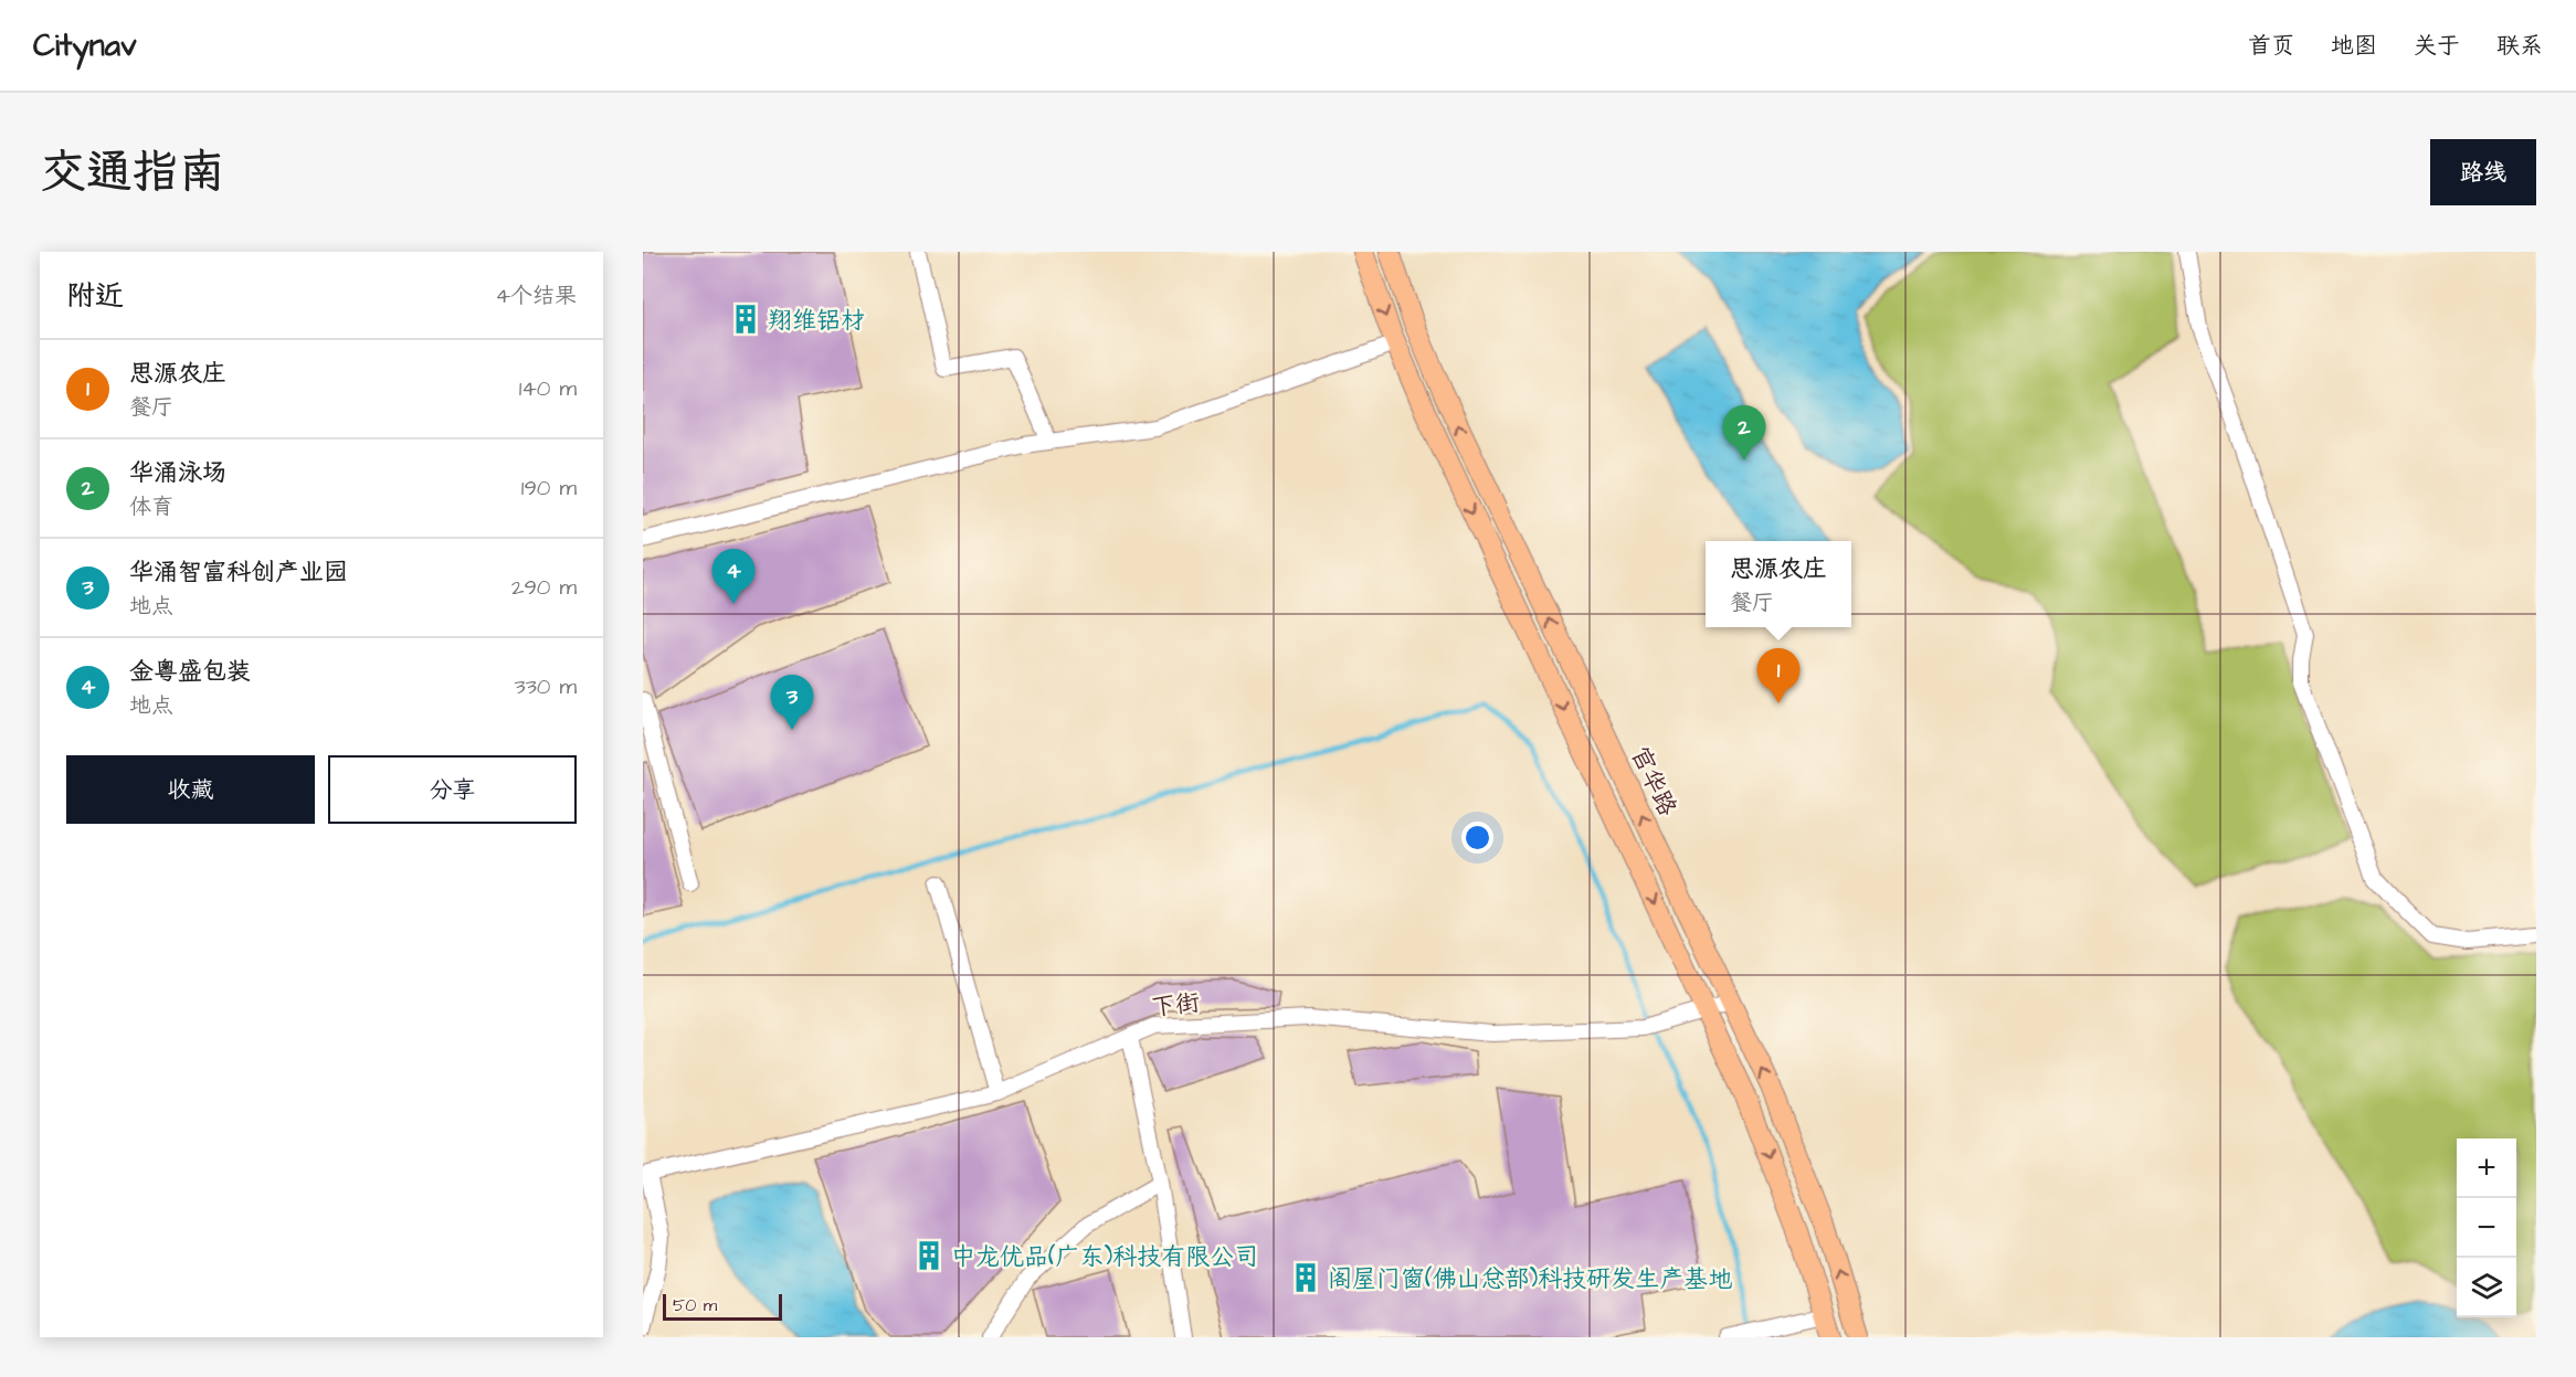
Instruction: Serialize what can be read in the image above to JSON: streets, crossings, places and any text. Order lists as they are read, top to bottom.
{
  "streets": {
    "main road": ["官华路"],
    "street": ["下街"]
  },
  "crossings": [
    ["官华路", "下街"]
  ],
  "places": {
    "building": ["翔维铝材", "中龙优品(广东)科技有限公司", "阁屋门窗(佛山总部)科技研发生产基地"]
  },
  "scale_bar": "50 m",
  "page": {
    "header": "Citynav",
    "nav": [
      "首页",
      "地图",
      "关于",
      "联系"
    ],
    "title": "交通指南",
    "buttons": [
      "路线",
      ["收藏", "分享"]
    ],
    "heading": ["附近", "4个结果"],
    "list": [
      {
        "mark": "1",
        "name": "思源农庄",
        "note": "餐厅",
        "value": "140 m"
      },
      {
        "mark": "2",
        "name": "华涌泳场",
        "note": "体育",
        "value": "190 m"
      },
      {
        "mark": "3",
        "name": "华涌智富科创产业园",
        "note": "地点",
        "value": "290 m"
      },
      {
        "mark": "4",
        "name": "金粤盛包装",
        "note": "地点",
        "value": "330 m"
      }
    ],
    "pins": [
      "2",
      "4",
      "1",
      "3"
    ],
    "popup": ["思源农庄", "餐厅"],
    "map_buttons": ["+", "−"],
    "scale": "50 m"
  }
}
